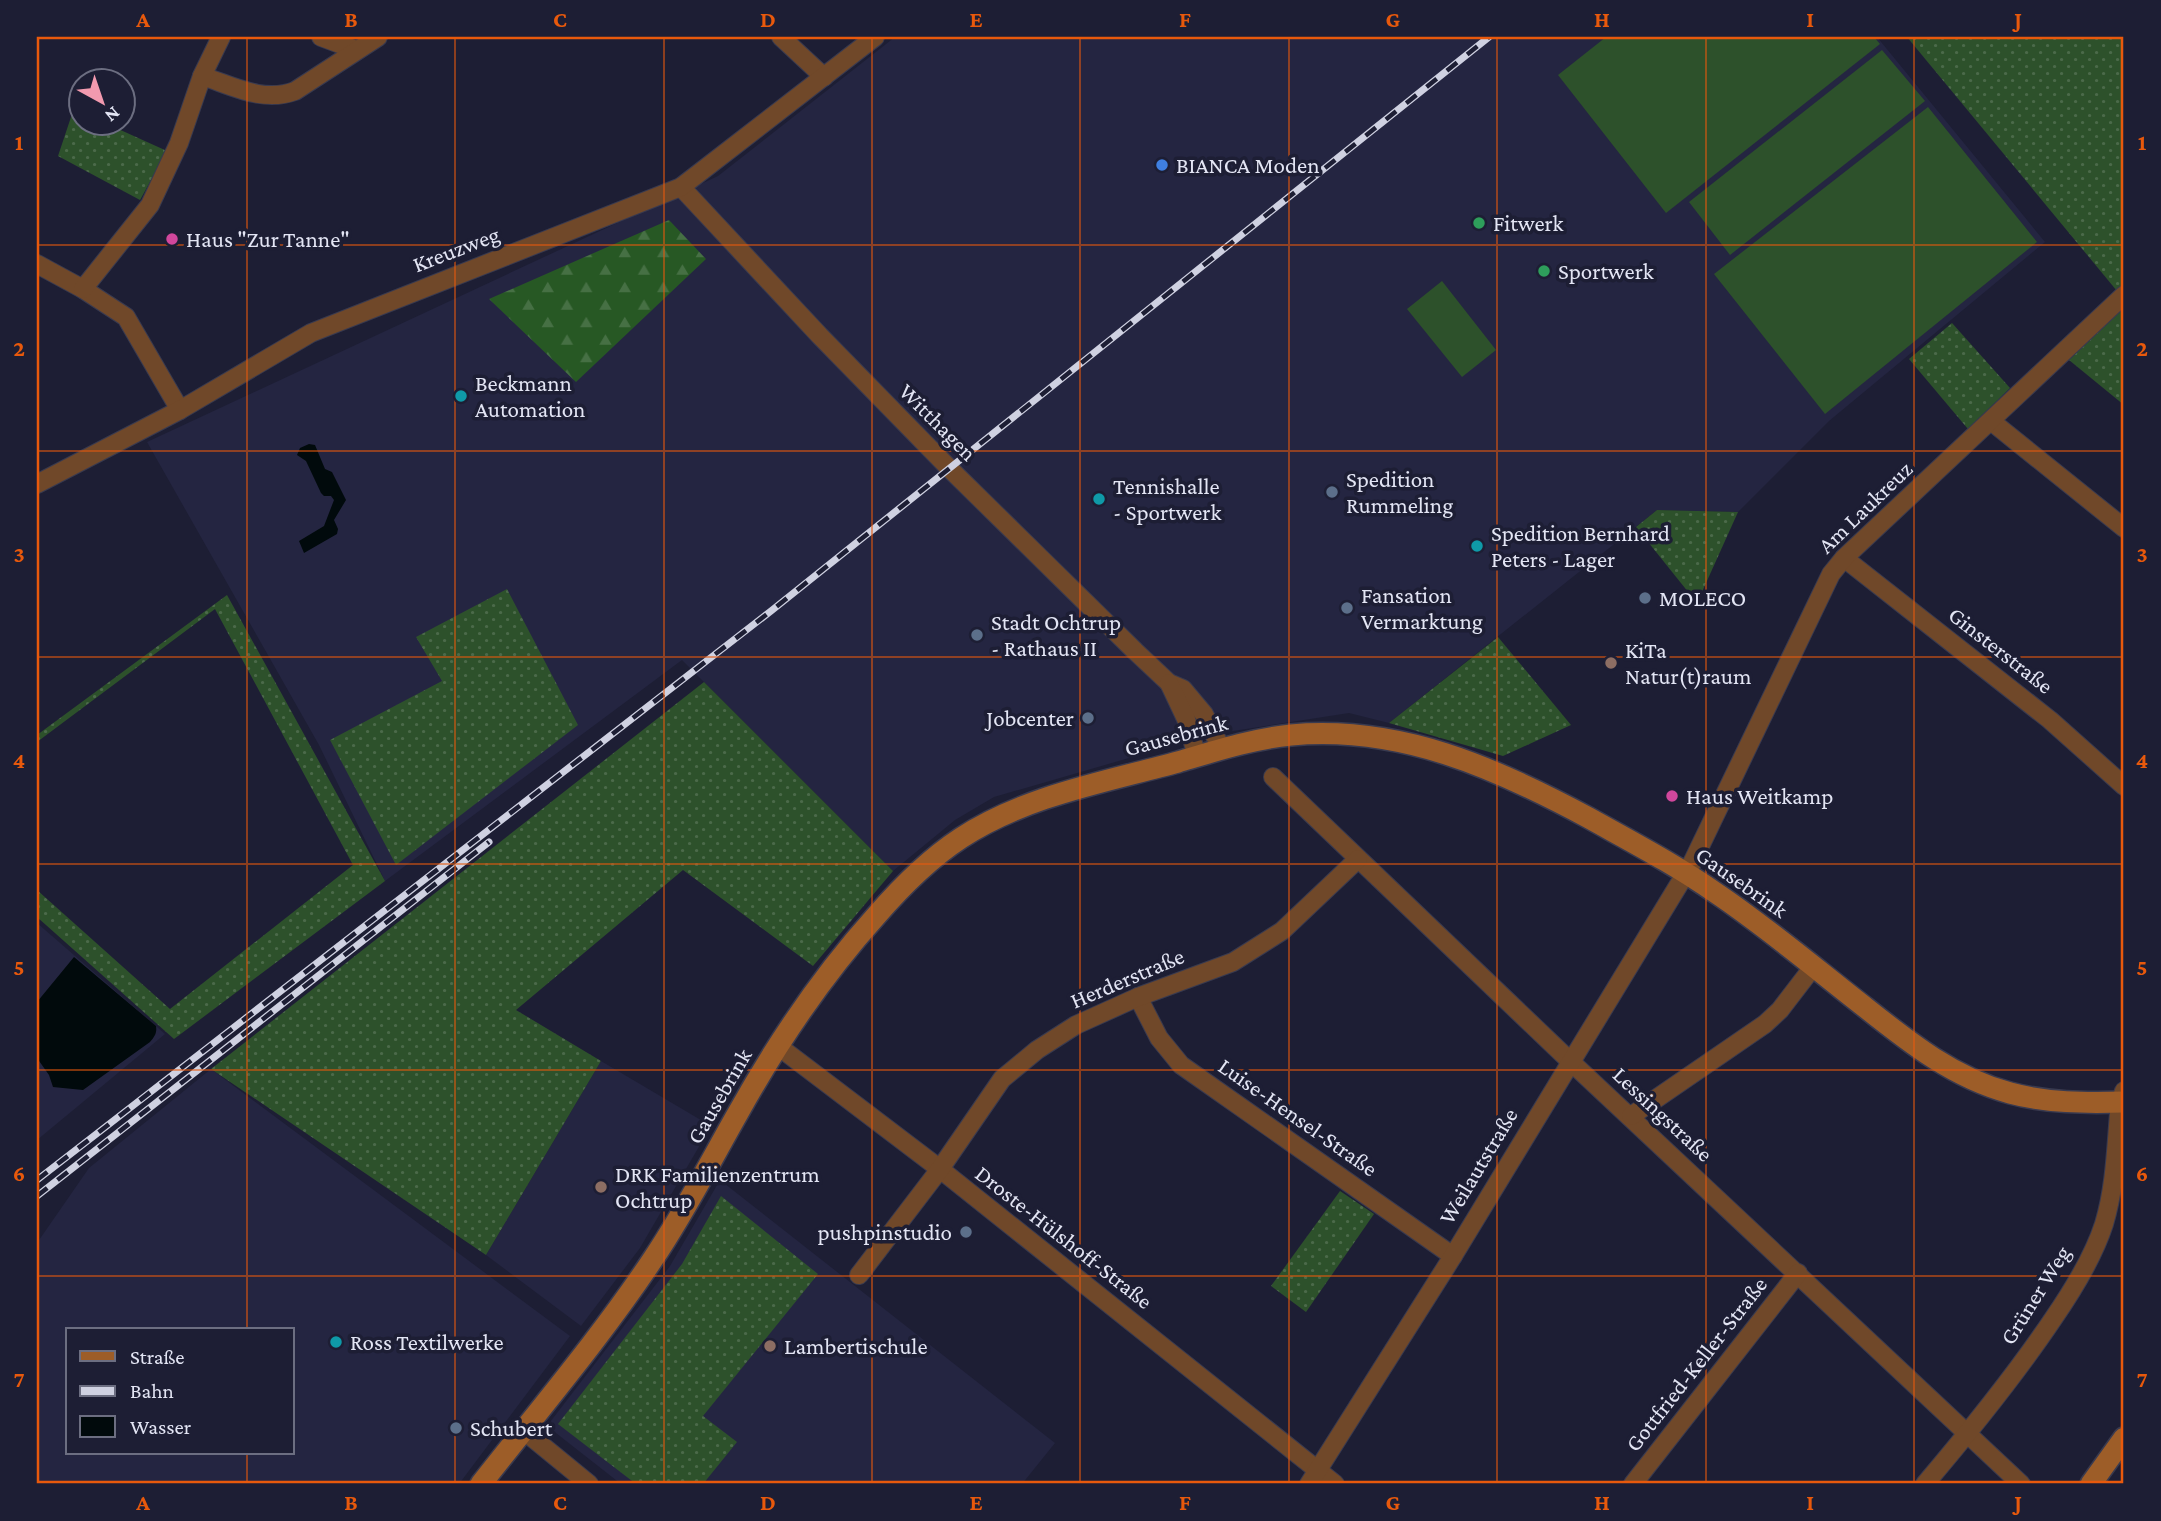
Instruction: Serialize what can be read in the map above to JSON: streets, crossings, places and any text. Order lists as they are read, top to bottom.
{
  "streets": {
    "main road": ["Gausebrink"],
    "street": [
      "Kreuzweg",
      "Witthagen",
      "Am Laukreuz",
      "Ginsterstraße",
      "Herderstraße",
      "Lessingstraße",
      "Luise-Hensel-Straße",
      "Weilautstraße",
      "Droste-Hülshoff-Straße",
      "Grüner Weg",
      "Gottfried-Keller-Straße"
    ]
  },
  "crossings": [
    ["Kreuzweg", "Witthagen"],
    ["Witthagen", "Gausebrink"],
    ["Am Laukreuz", "Ginsterstraße"],
    ["Am Laukreuz", "Gausebrink"],
    ["Am Laukreuz", "Weilautstraße"],
    ["Gausebrink", "Weilautstraße"],
    ["Gausebrink", "Droste-Hülshoff-Straße"],
    ["Gausebrink", "Grüner Weg"],
    ["Herderstraße", "Lessingstraße"],
    ["Herderstraße", "Luise-Hensel-Straße"],
    ["Herderstraße", "Droste-Hülshoff-Straße"],
    ["Lessingstraße", "Weilautstraße"],
    ["Lessingstraße", "Grüner Weg"],
    ["Lessingstraße", "Gottfried-Keller-Straße"],
    ["Luise-Hensel-Straße", "Weilautstraße"],
    ["Weilautstraße", "Droste-Hülshoff-Straße"]
  ],
  "places": [
    "BIANCA Moden",
    "Fitwerk",
    "Haus \"Zur Tanne\"",
    "Sportwerk",
    "Beckmann Automation",
    "Spedition Rummeling",
    "Tennishalle - Sportwerk",
    "Spedition Bernhard Peters - Lager",
    "MOLECO",
    "Fansation Vermarktung",
    "Stadt Ochtrup - Rathaus II",
    "KiTa Natur(t)raum",
    "Jobcenter",
    "Haus Weitkamp",
    "DRK Familienzentrum Ochtrup",
    "pushpinstudio",
    "Ross Textilwerke",
    "Lambertischule",
    "Schubert"
  ],
  "legend": ["Straße", "Bahn", "Wasser"],
  "north": "bottom right",
  "grid": {
    "columns": [
      "A",
      "B",
      "C",
      "D",
      "E",
      "F",
      "G",
      "H",
      "I",
      "J"
    ],
    "rows": [
      "1",
      "2",
      "3",
      "4",
      "5",
      "6",
      "7"
    ]
  }
}
